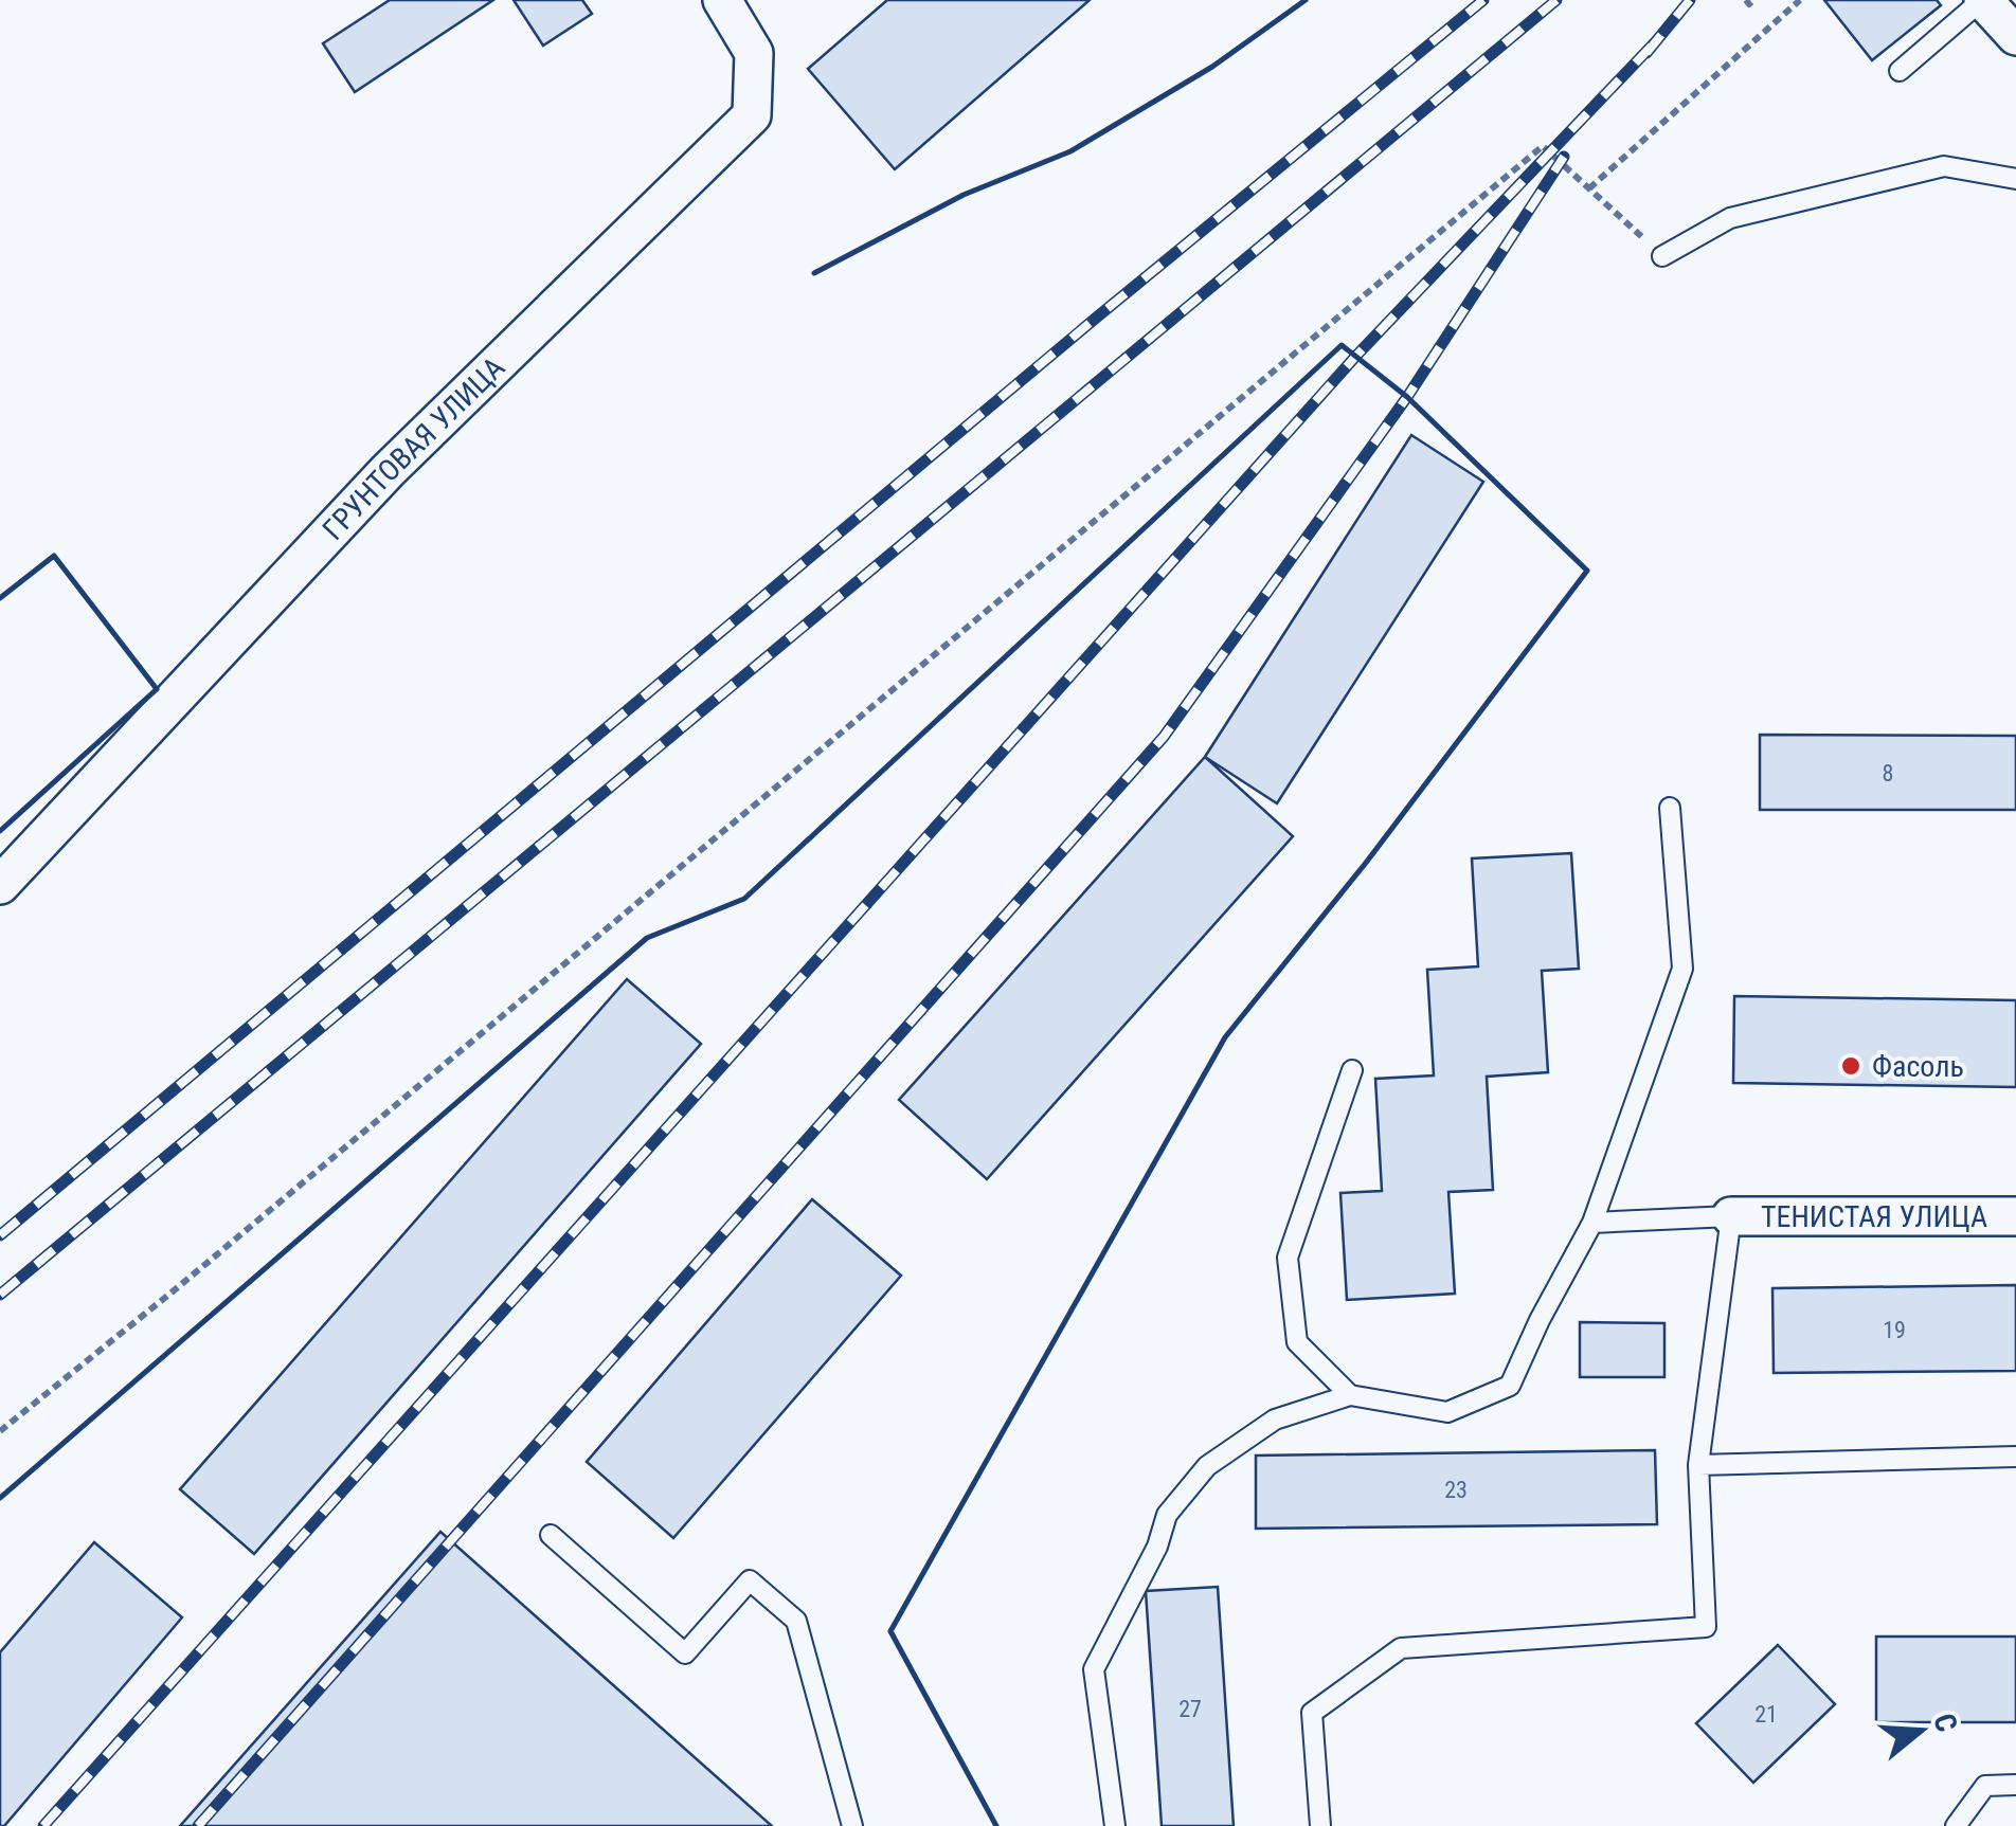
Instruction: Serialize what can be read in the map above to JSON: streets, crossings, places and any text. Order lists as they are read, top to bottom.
{
  "streets": {
    "street": ["ГРУНТОВАЯ УЛИЦА", "ТЕНИСТАЯ УЛИЦА"]
  },
  "places": ["Фасоль"],
  "house_numbers": [
    "8",
    "19",
    "23",
    "27",
    "21"
  ],
  "north": "right"
}
